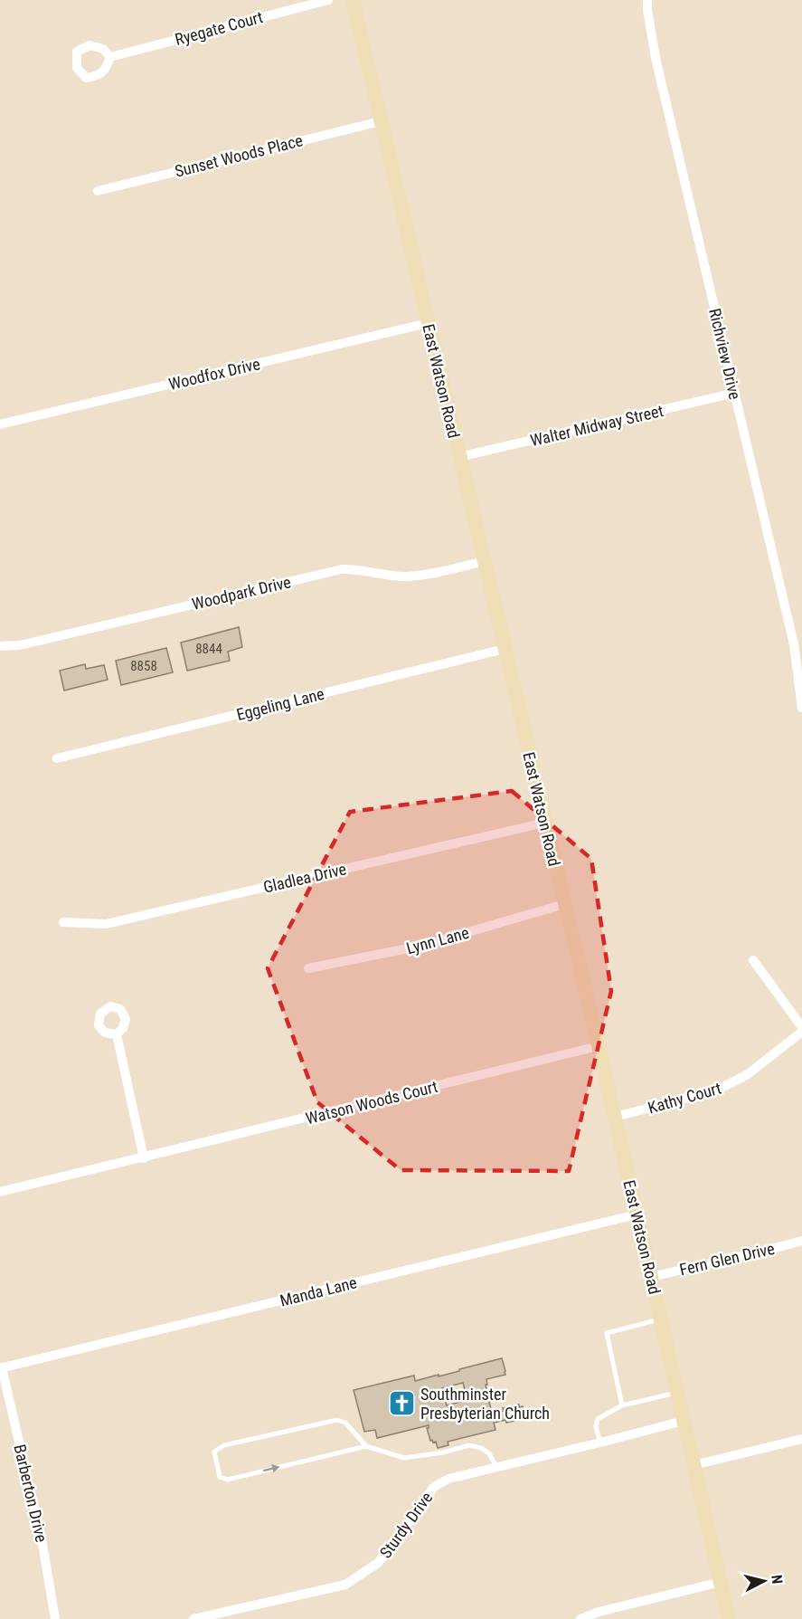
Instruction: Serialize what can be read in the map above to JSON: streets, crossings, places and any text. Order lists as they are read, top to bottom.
{
  "streets": {
    "street": [
      "Ryegate Court",
      "Sunset Woods Place",
      "Richview Drive",
      "Woodfox Drive",
      "East Watson Road",
      "Walter Midway Street",
      "Woodpark Drive",
      "Eggeling Lane",
      "Gladlea Drive",
      "Lynn Lane",
      "Kathy Court",
      "Watson Woods Court",
      "Fern Glen Drive",
      "Manda Lane",
      "Barberton Drive",
      "Sturdy Drive"
    ]
  },
  "crossings": [
    ["Sunset Woods Place", "East Watson Road"],
    ["Richview Drive", "Walter Midway Street"],
    ["Woodfox Drive", "East Watson Road"],
    ["East Watson Road", "Walter Midway Street"],
    ["East Watson Road", "Woodpark Drive"],
    ["East Watson Road", "Eggeling Lane"],
    ["East Watson Road", "Gladlea Drive"],
    ["East Watson Road", "Lynn Lane"],
    ["East Watson Road", "Kathy Court"],
    ["East Watson Road", "Watson Woods Court"],
    ["East Watson Road", "Fern Glen Drive"],
    ["East Watson Road", "Manda Lane"],
    ["East Watson Road", "Sturdy Drive"],
    ["Manda Lane", "Barberton Drive"]
  ],
  "places": {
    "church": ["Southminster Presbyterian Church"]
  },
  "house_numbers": ["8844", "8858"],
  "north": "right"
}
